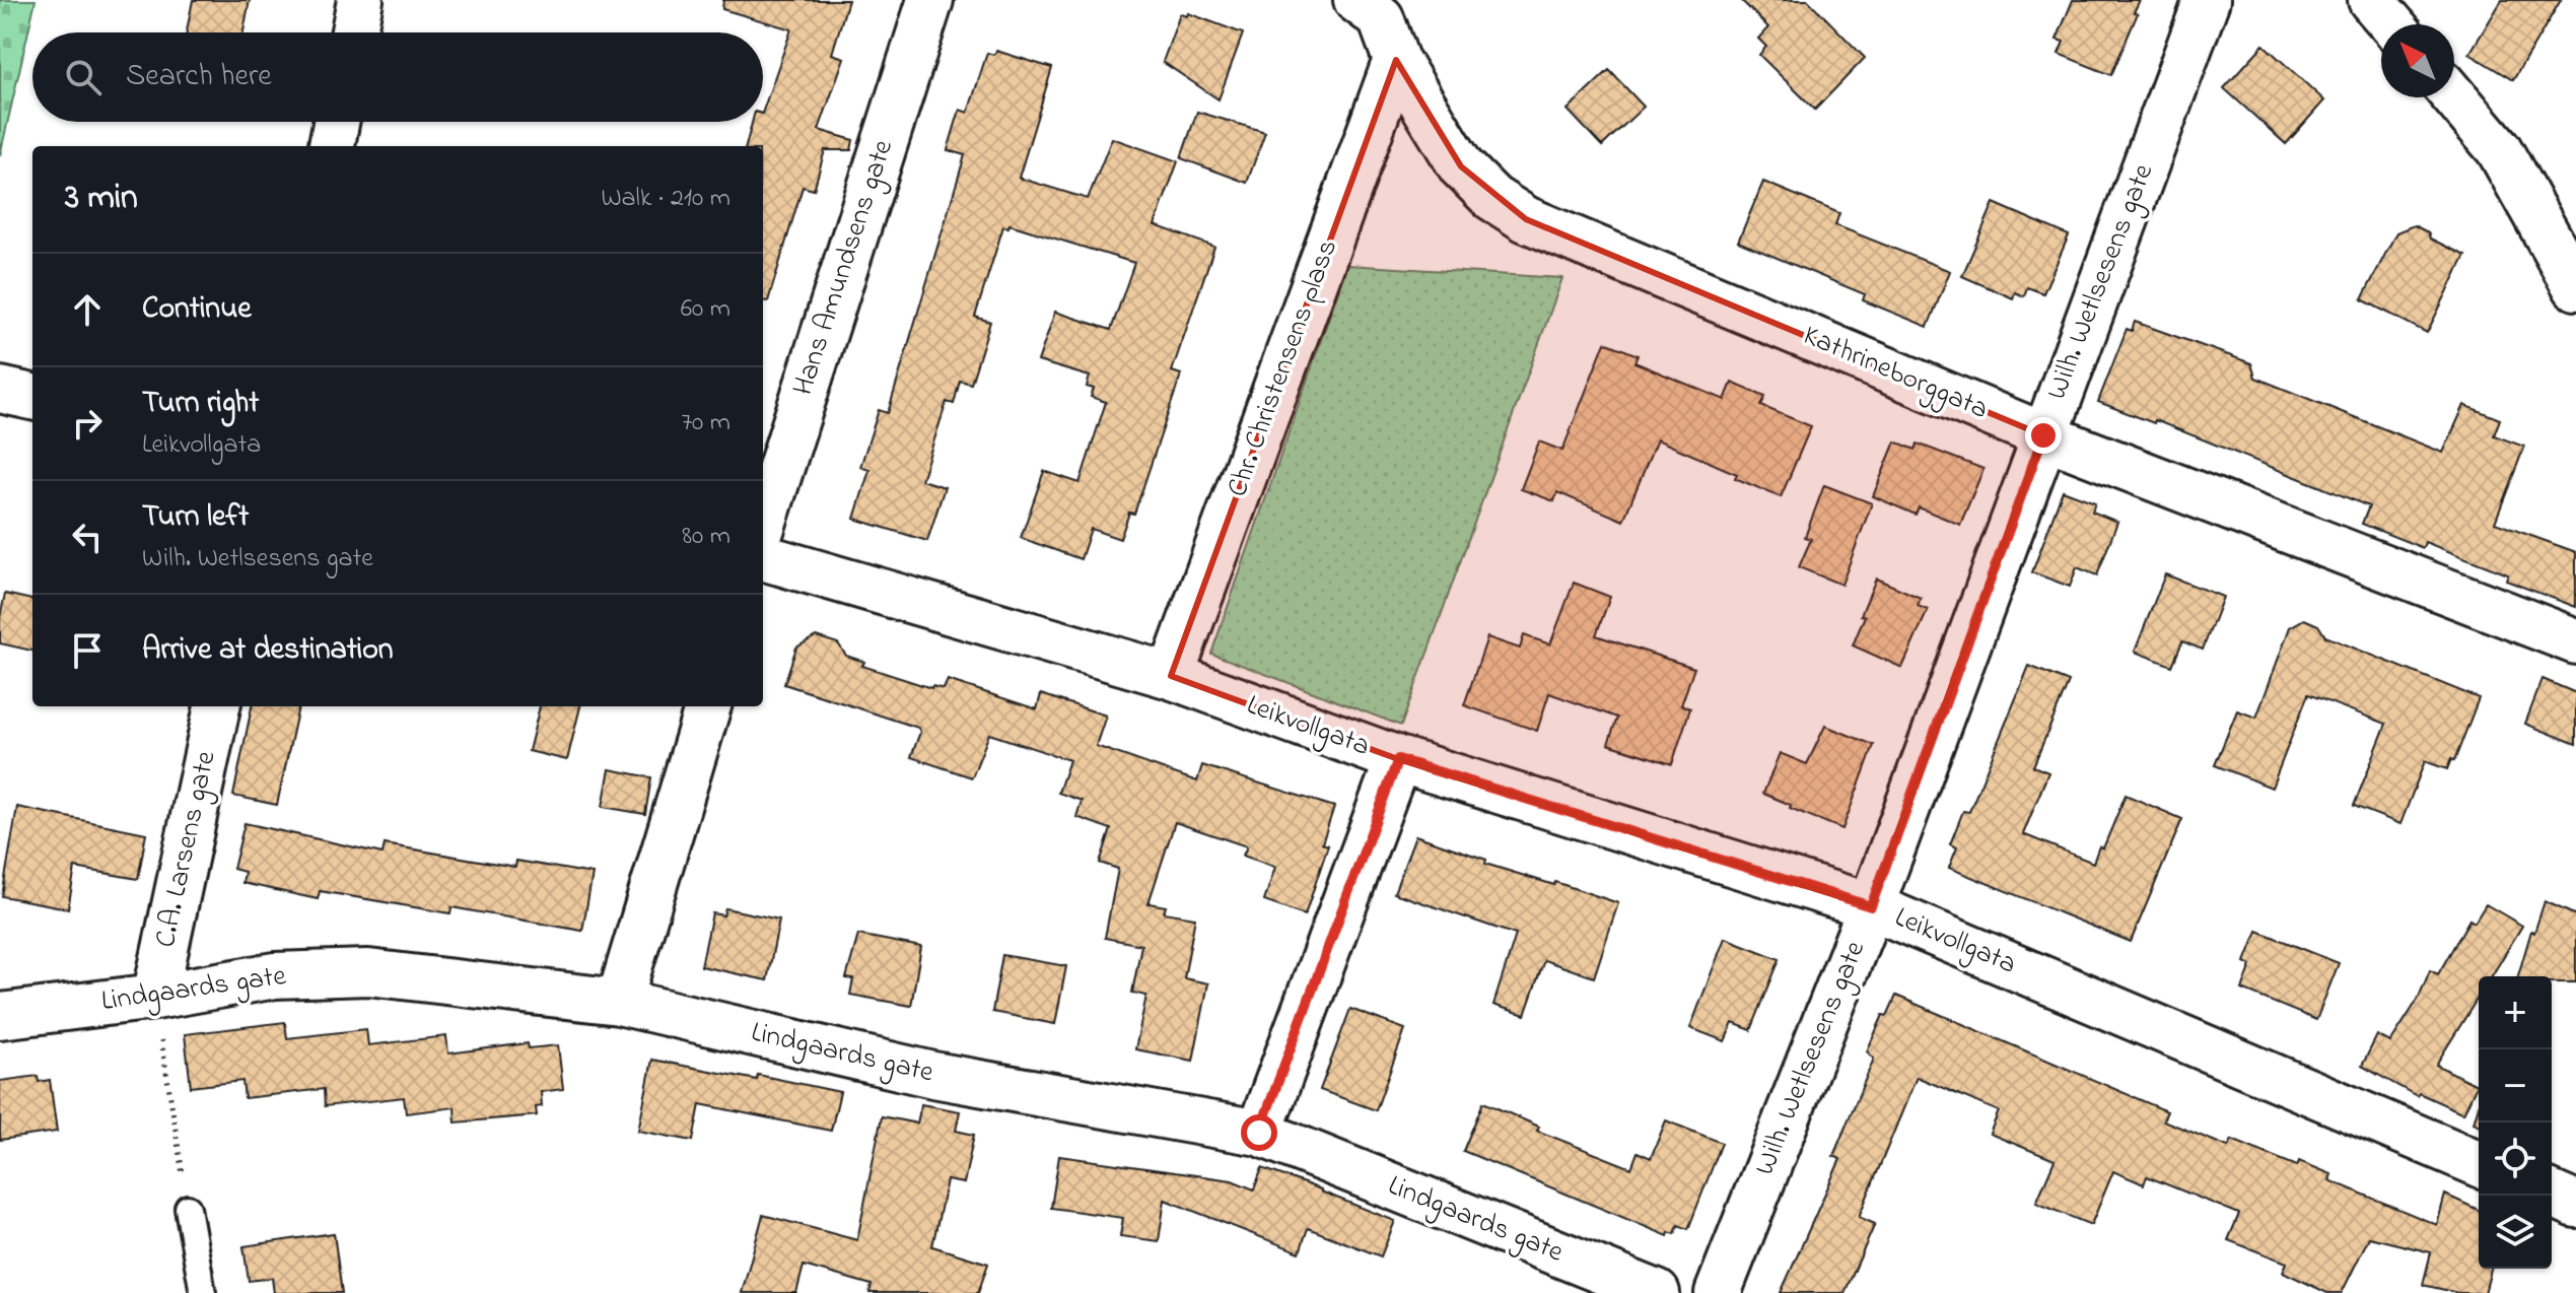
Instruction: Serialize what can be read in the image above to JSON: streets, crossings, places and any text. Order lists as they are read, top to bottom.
{
  "streets": {
    "street": [
      "Hans Amundsens gate",
      "Wilh. Wetlsesens gate",
      "Chr. Christensens plass",
      "Kathrineborggata",
      "Leikvollgata",
      "C.A. Larsens gate",
      "Lindgaards gate"
    ]
  },
  "crossings": [
    ["Wilh. Wetlsesens gate", "Kathrineborggata"],
    ["Wilh. Wetlsesens gate", "Leikvollgata"],
    ["Chr. Christensens plass", "Kathrineborggata"],
    ["Chr. Christensens plass", "Leikvollgata"],
    ["C.A. Larsens gate", "Lindgaards gate"]
  ],
  "north": "top left",
  "page": {
    "search": "Search here",
    "heading": ["3 min", "Walk · 210 m"],
    "list": [
      ["Continue", "60 m"],
      ["Turn right", "Leikvollgata", "70 m"],
      ["Turn left", "Wilh. Wetlsesens gate", "80 m"],
      "Arrive at destination"
    ],
    "map_buttons": ["+", "−"]
  }
}
